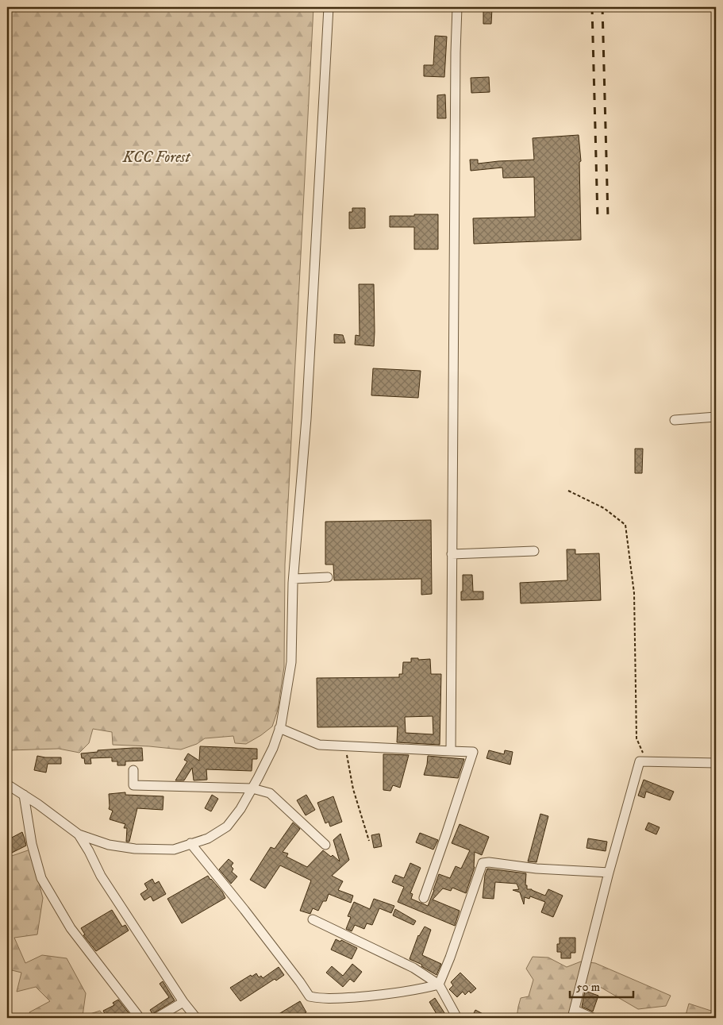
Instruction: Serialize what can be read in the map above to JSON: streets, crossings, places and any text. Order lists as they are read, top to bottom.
{
  "parks": ["KCC Forest"],
  "scale_bar": "50 m"
}
